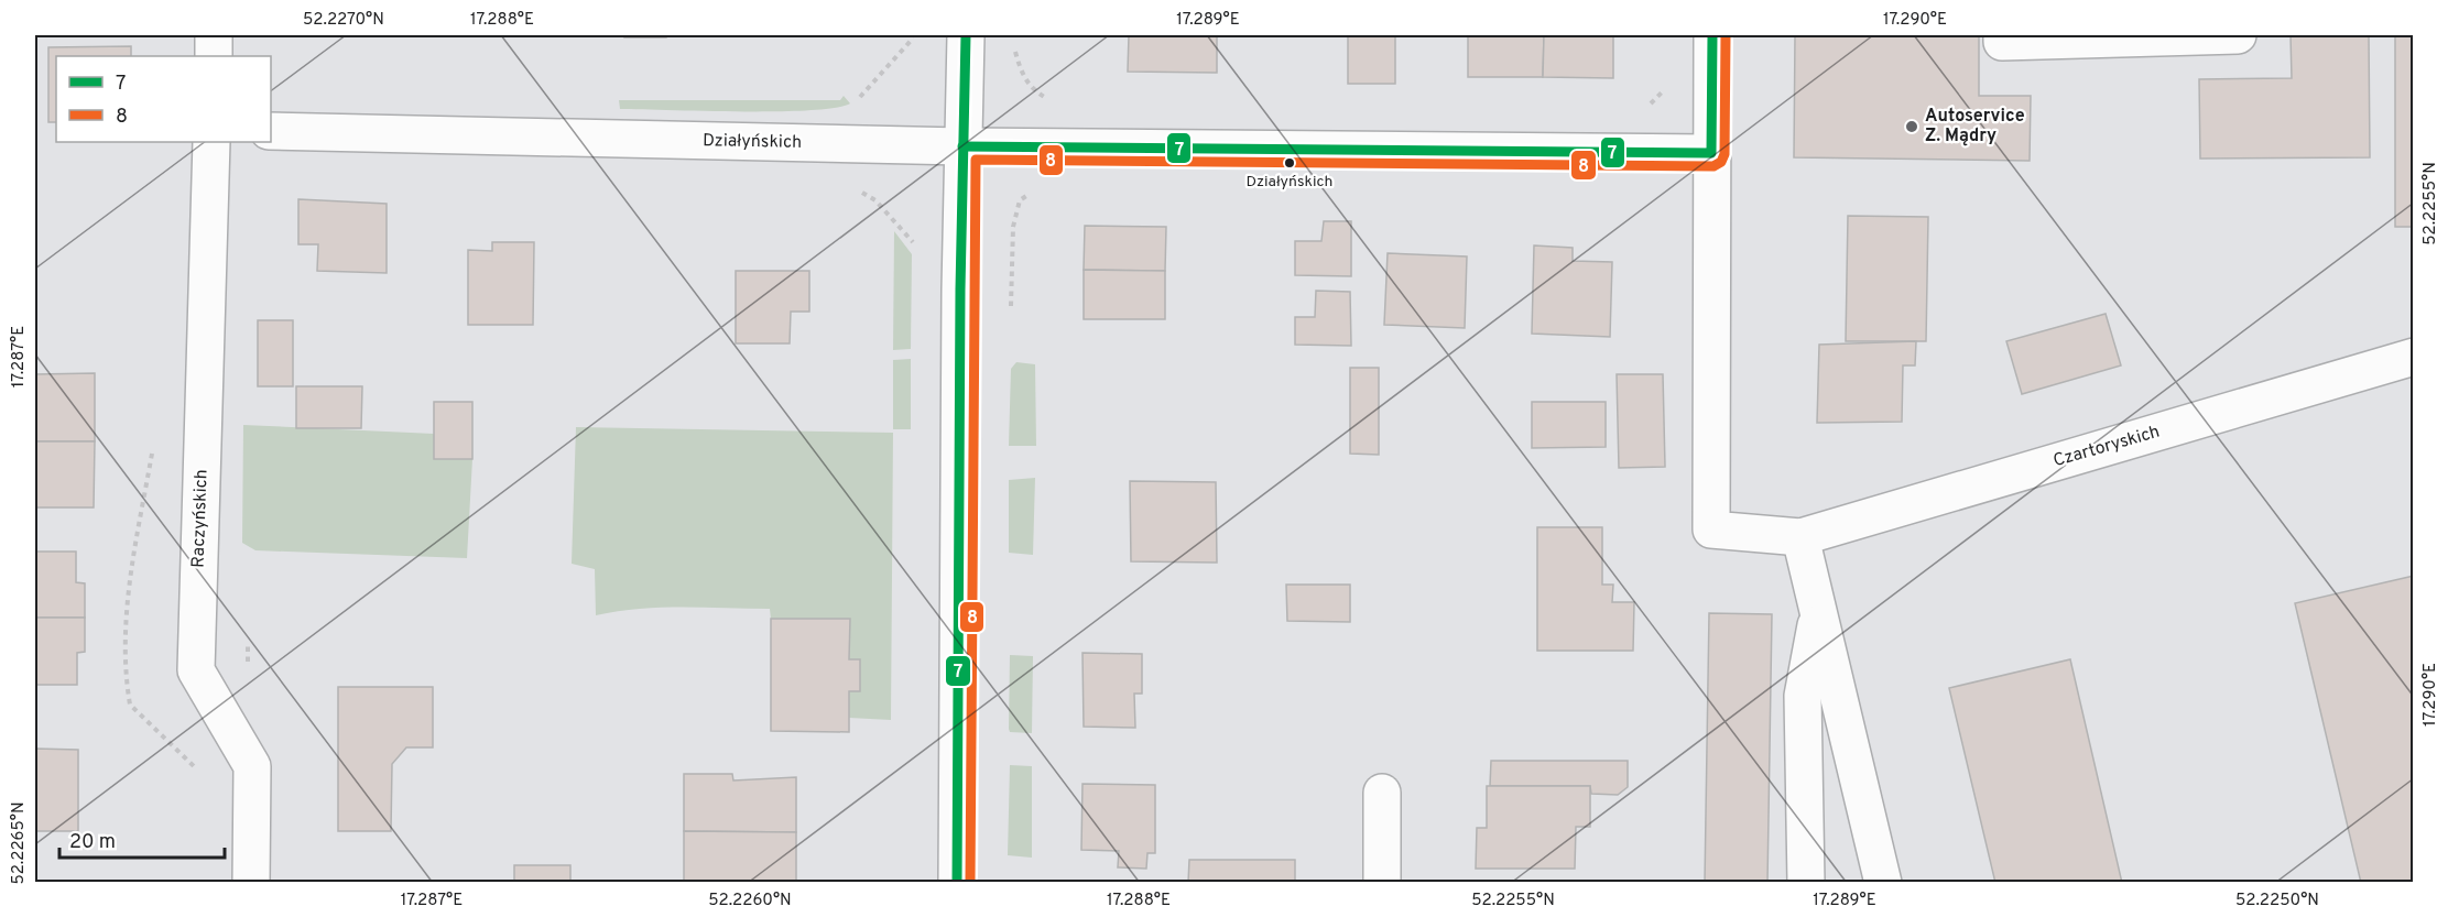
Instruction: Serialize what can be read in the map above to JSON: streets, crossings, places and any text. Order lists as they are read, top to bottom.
{
  "streets": {
    "street": ["Działyńskich", "Czartoryskich", "Raczyńskich"]
  },
  "places": ["Autoservice Z. Mądry", "Działyńskich"],
  "lines": ["transit line 7", "transit line 8"],
  "legend": ["7", "8"],
  "scale_bar": "20 m",
  "coordinates": [
    "52.2270°N",
    "17.288°E",
    "17.289°E",
    "17.290°E",
    "52.2255°N",
    "17.287°E",
    "52.2265°N",
    "52.2260°N",
    "52.2250°N"
  ]
}
